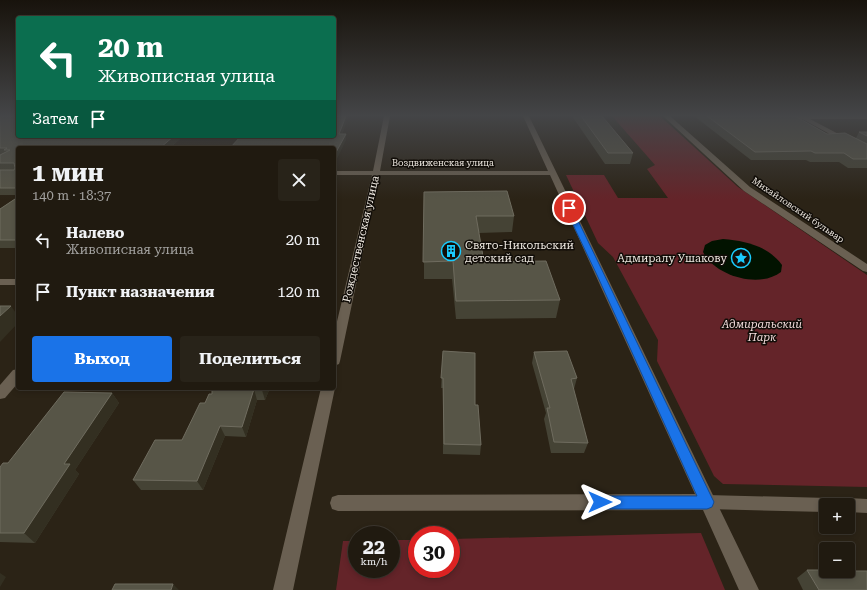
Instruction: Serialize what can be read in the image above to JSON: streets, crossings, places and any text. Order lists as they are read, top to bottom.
{
  "streets": {
    "street": ["Воздвиженская улица", "Михайловский бульвар", "Рождественская улица"]
  },
  "crossings": [
    ["Воздвиженская улица", "Рождественская улица"]
  ],
  "parks": ["Адмиральский Парк"],
  "places": {
    "building": ["Свято-Никольский детский сад"],
    "place": ["Адмиралу Ушакову"]
  },
  "page": {
    "turn": ["20 m", "Живописная улица"],
    "then": "Затем",
    "heading": ["1 мин", "140 m · 18:37"],
    "list": [
      {
        "name": "Налево",
        "note": "Живописная улица",
        "value": "20 m"
      },
      {
        "name": "Пункт назначения",
        "value": "120 m"
      }
    ],
    "buttons": ["Выход", "Поделиться"],
    "map_buttons": ["+", "−"],
    "speed": "22 km/h",
    "limit": "30"
  }
}
